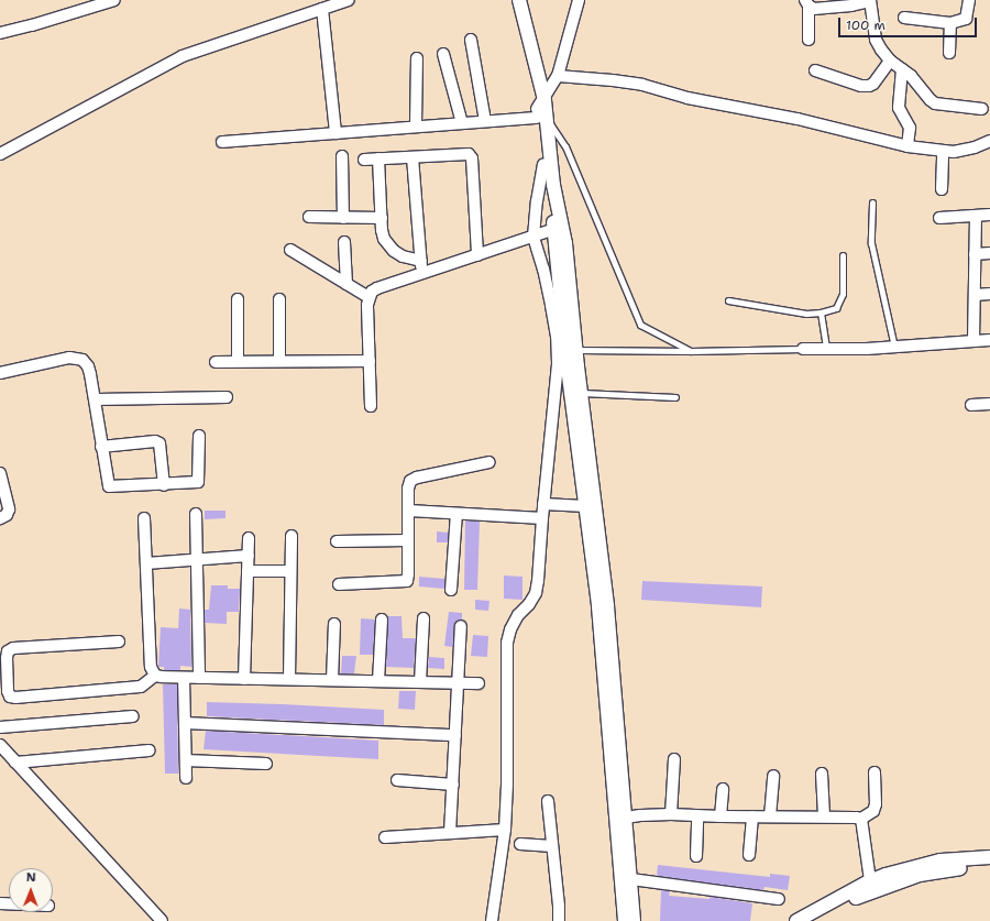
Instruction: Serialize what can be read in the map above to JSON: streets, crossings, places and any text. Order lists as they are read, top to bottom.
{
  "scale_bar": "100 m",
  "north": "top"
}
